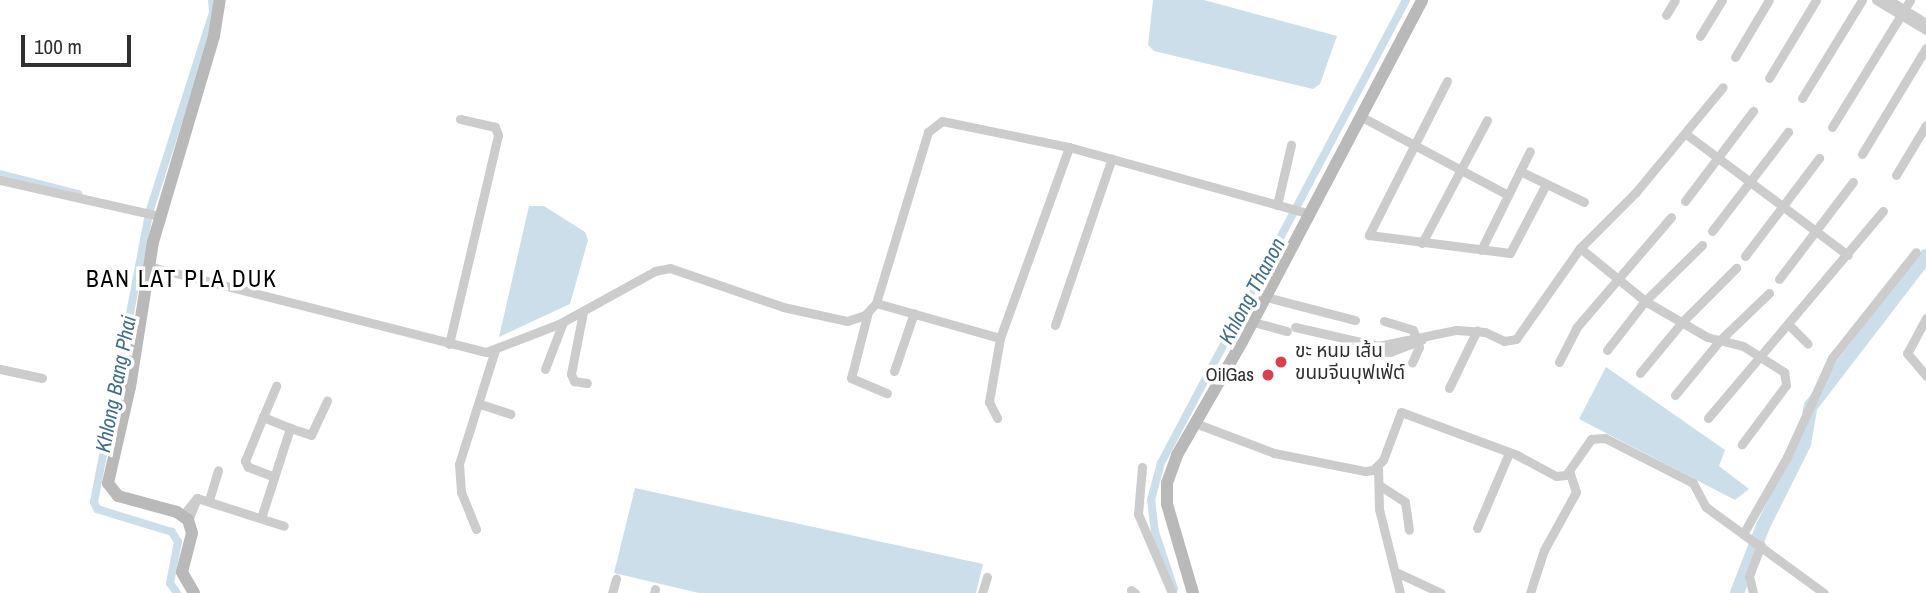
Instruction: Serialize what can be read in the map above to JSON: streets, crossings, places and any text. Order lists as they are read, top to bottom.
{
  "districts": ["BAN LAT PLA DUK"],
  "water": ["Khlong Thanon", "Khlong Bang Phai"],
  "places": ["ขะ หนม เส้น ขนมจีนบุฟเฟ่ต์", "OilGas"],
  "scale_bar": "100 m"
}
